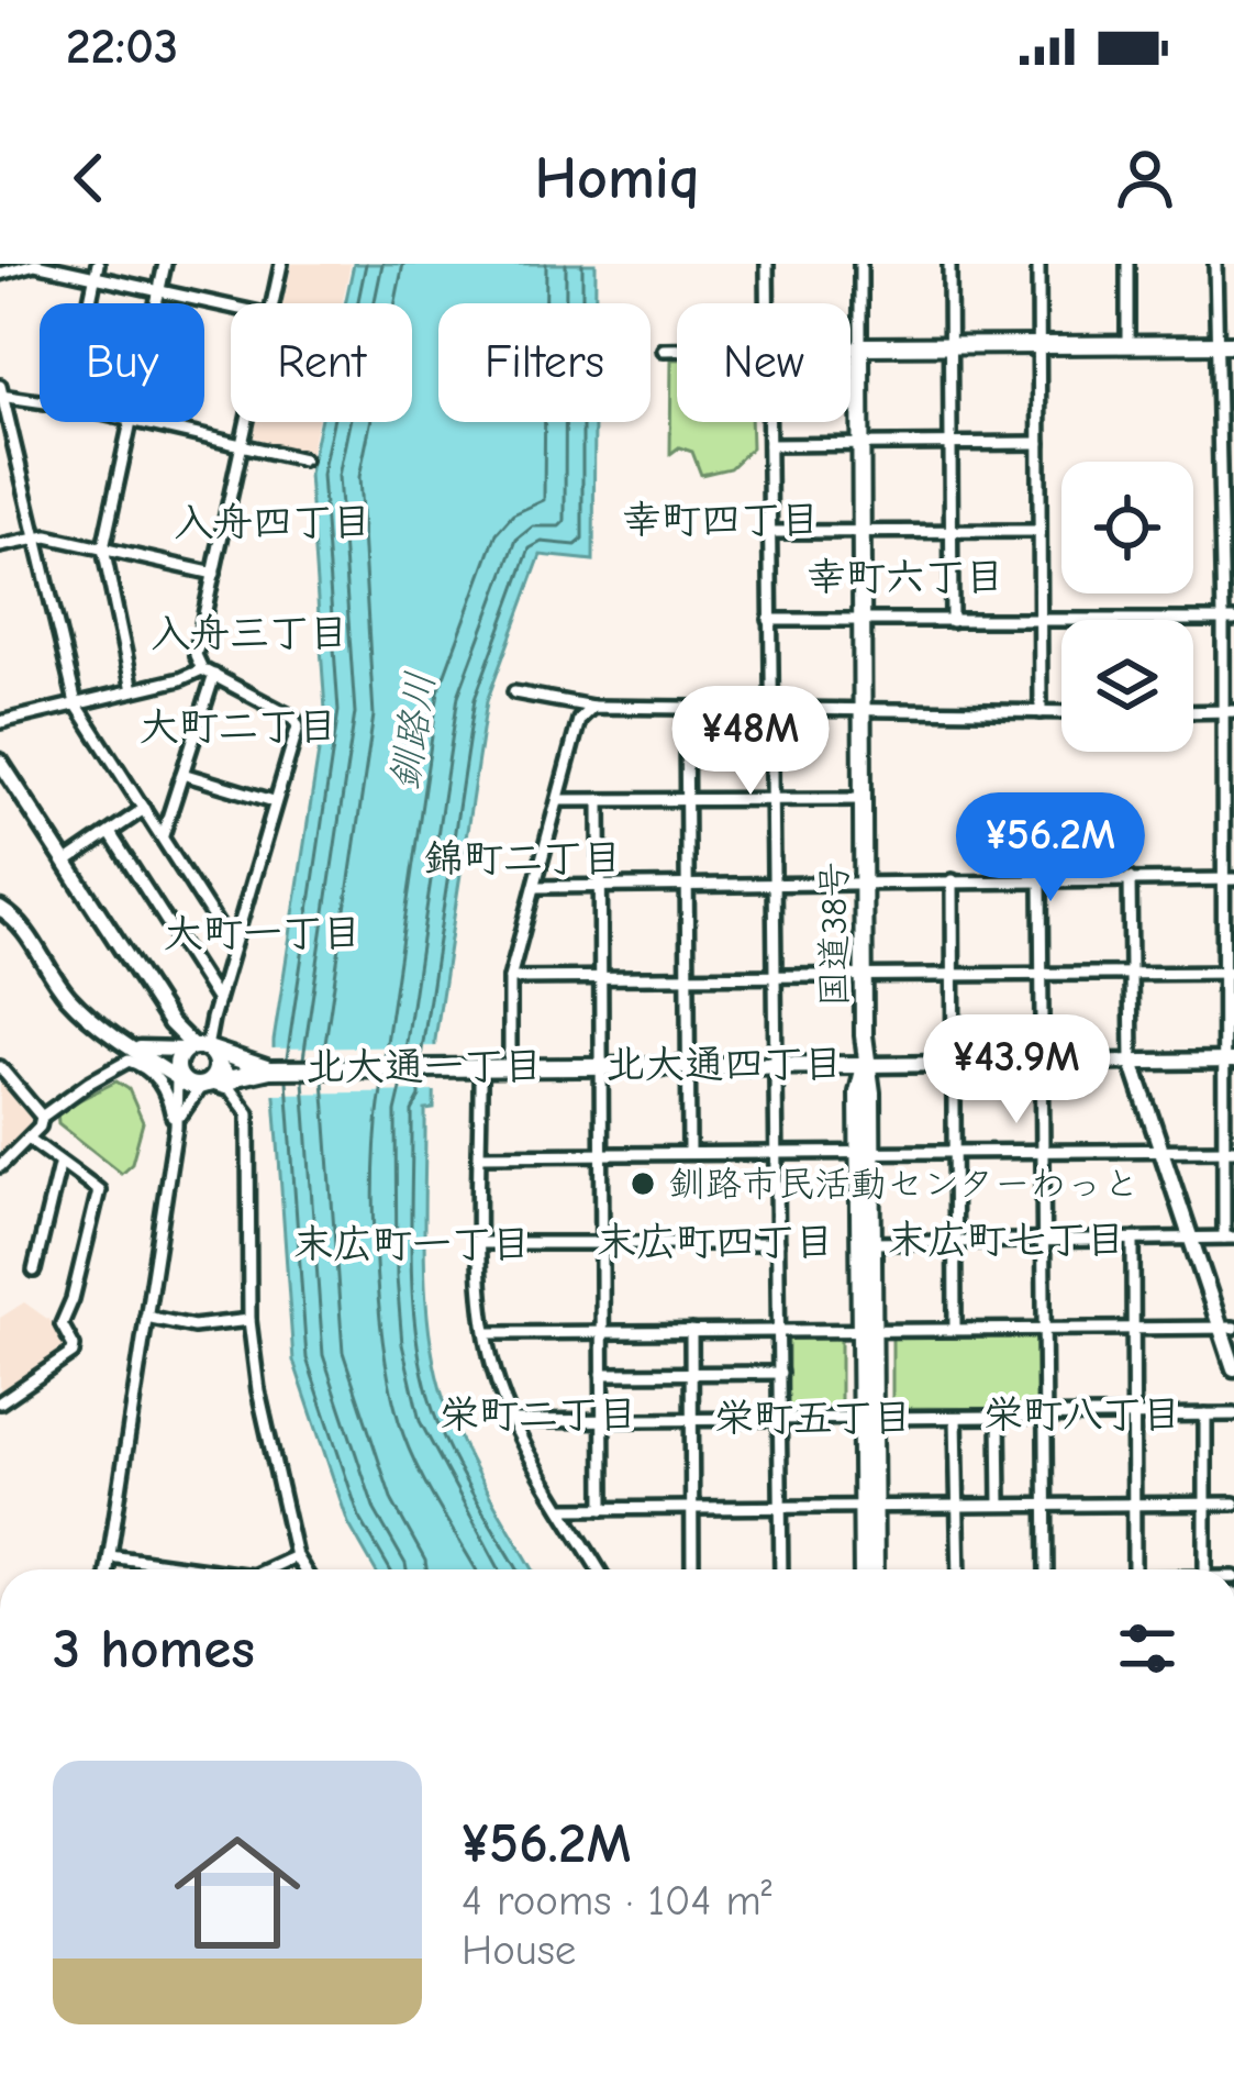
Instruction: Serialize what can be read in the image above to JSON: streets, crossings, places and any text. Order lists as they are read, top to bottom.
{
  "streets": {
    "highway": ["国道38号"]
  },
  "districts": [
    "幸町四丁目",
    "入舟四丁目",
    "幸町六丁目",
    "入舟三丁目",
    "大町二丁目",
    "錦町二丁目",
    "大町一丁目",
    "北大通四丁目",
    "北大通一丁目",
    "末広町七丁目",
    "末広町四丁目",
    "末広町一丁目",
    "栄町二丁目",
    "栄町八丁目",
    "栄町五丁目"
  ],
  "water": ["釧路川"],
  "places": ["釧路市民活動センターわっと"],
  "page": {
    "status": "22:03",
    "header": "Homiq",
    "chip": [
      "Buy",
      "Rent",
      "Filters",
      "New"
    ],
    "price": ["¥48M", "¥56.2M", "¥43.9M"],
    "heading": "3 homes",
    "list": [
      {
        "name": "¥56.2M",
        "note": "4 rooms · 104 m² · House"
      }
    ]
  }
}
